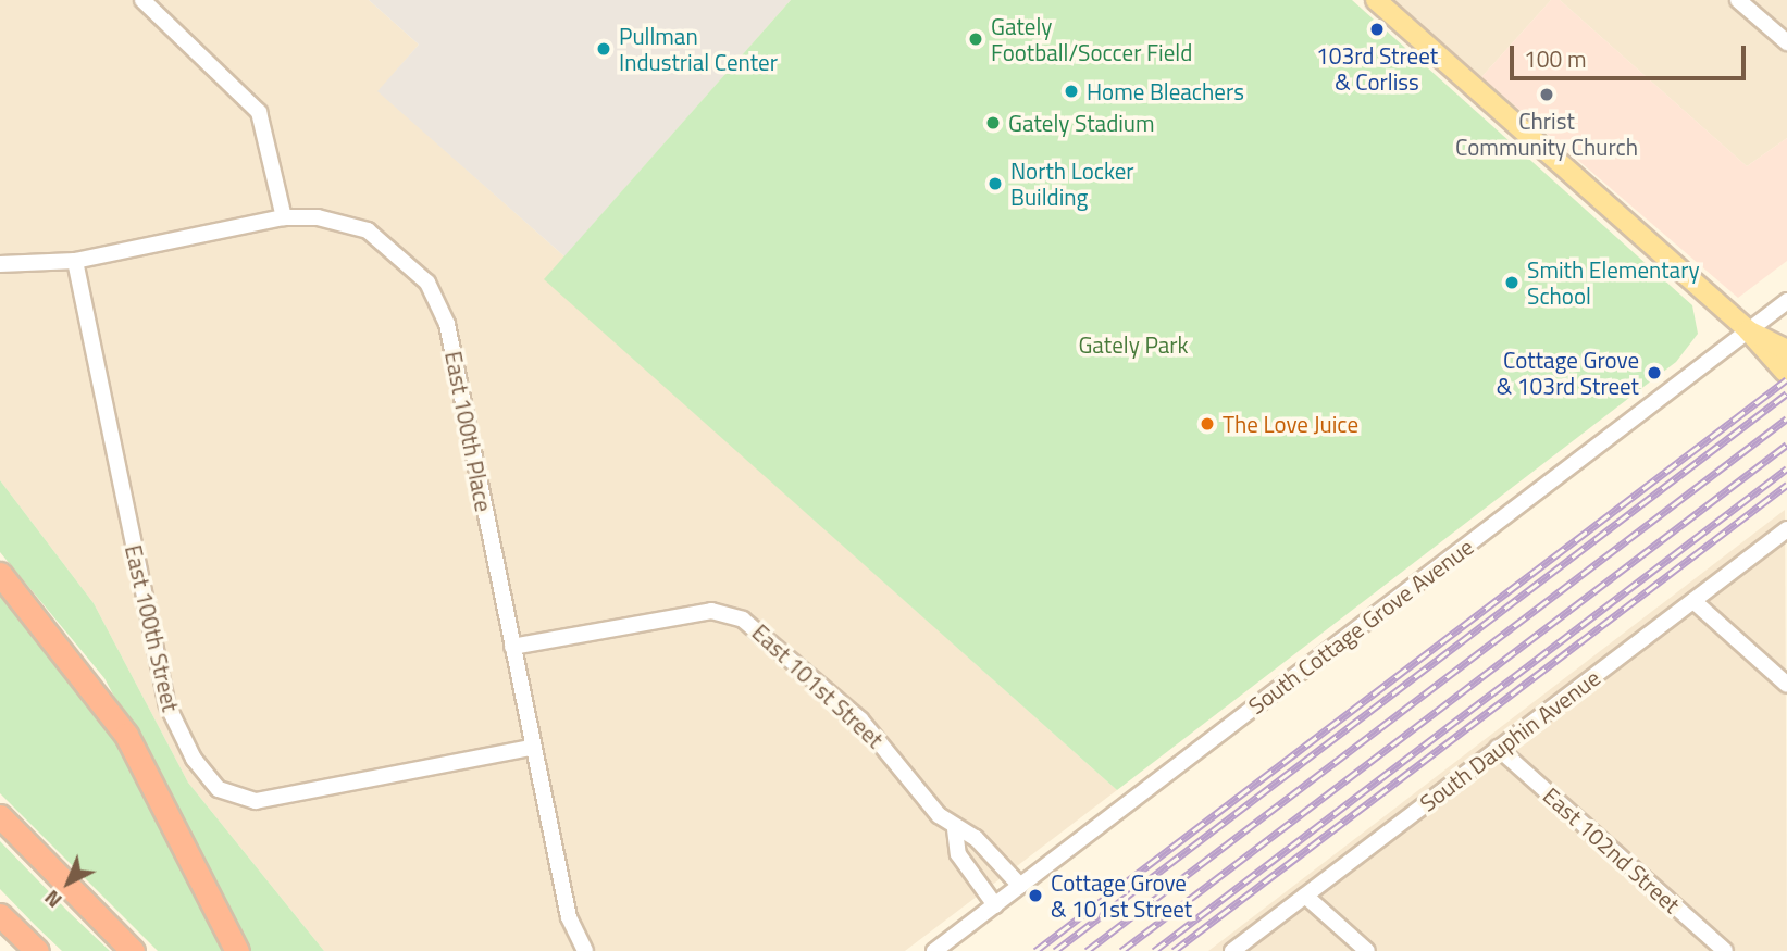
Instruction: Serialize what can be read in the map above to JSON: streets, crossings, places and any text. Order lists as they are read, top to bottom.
{
  "streets": {
    "street": [
      "East 100th Place",
      "South Cottage Grove Avenue",
      "East 100th Street",
      "East 101st Street",
      "South Dauphin Avenue",
      "East 102nd Street"
    ]
  },
  "crossings": [
    ["East 100th Place", "East 100th Street"],
    ["East 100th Place", "East 101st Street"],
    ["South Cottage Grove Avenue", "East 101st Street"],
    ["South Dauphin Avenue", "East 102nd Street"]
  ],
  "parks": ["Gately Park"],
  "places": [
    "103rd Street & Corliss",
    "Gately Football/Soccer Field",
    "Pullman Industrial Center",
    "Home Bleachers",
    "Christ Community Church",
    "Gately Stadium",
    "North Locker Building",
    "Smith Elementary School",
    "Cottage Grove & 103rd Street",
    "The Love Juice",
    "Cottage Grove & 101st Street"
  ],
  "scale_bar": "100 m",
  "north": "bottom left"
}
